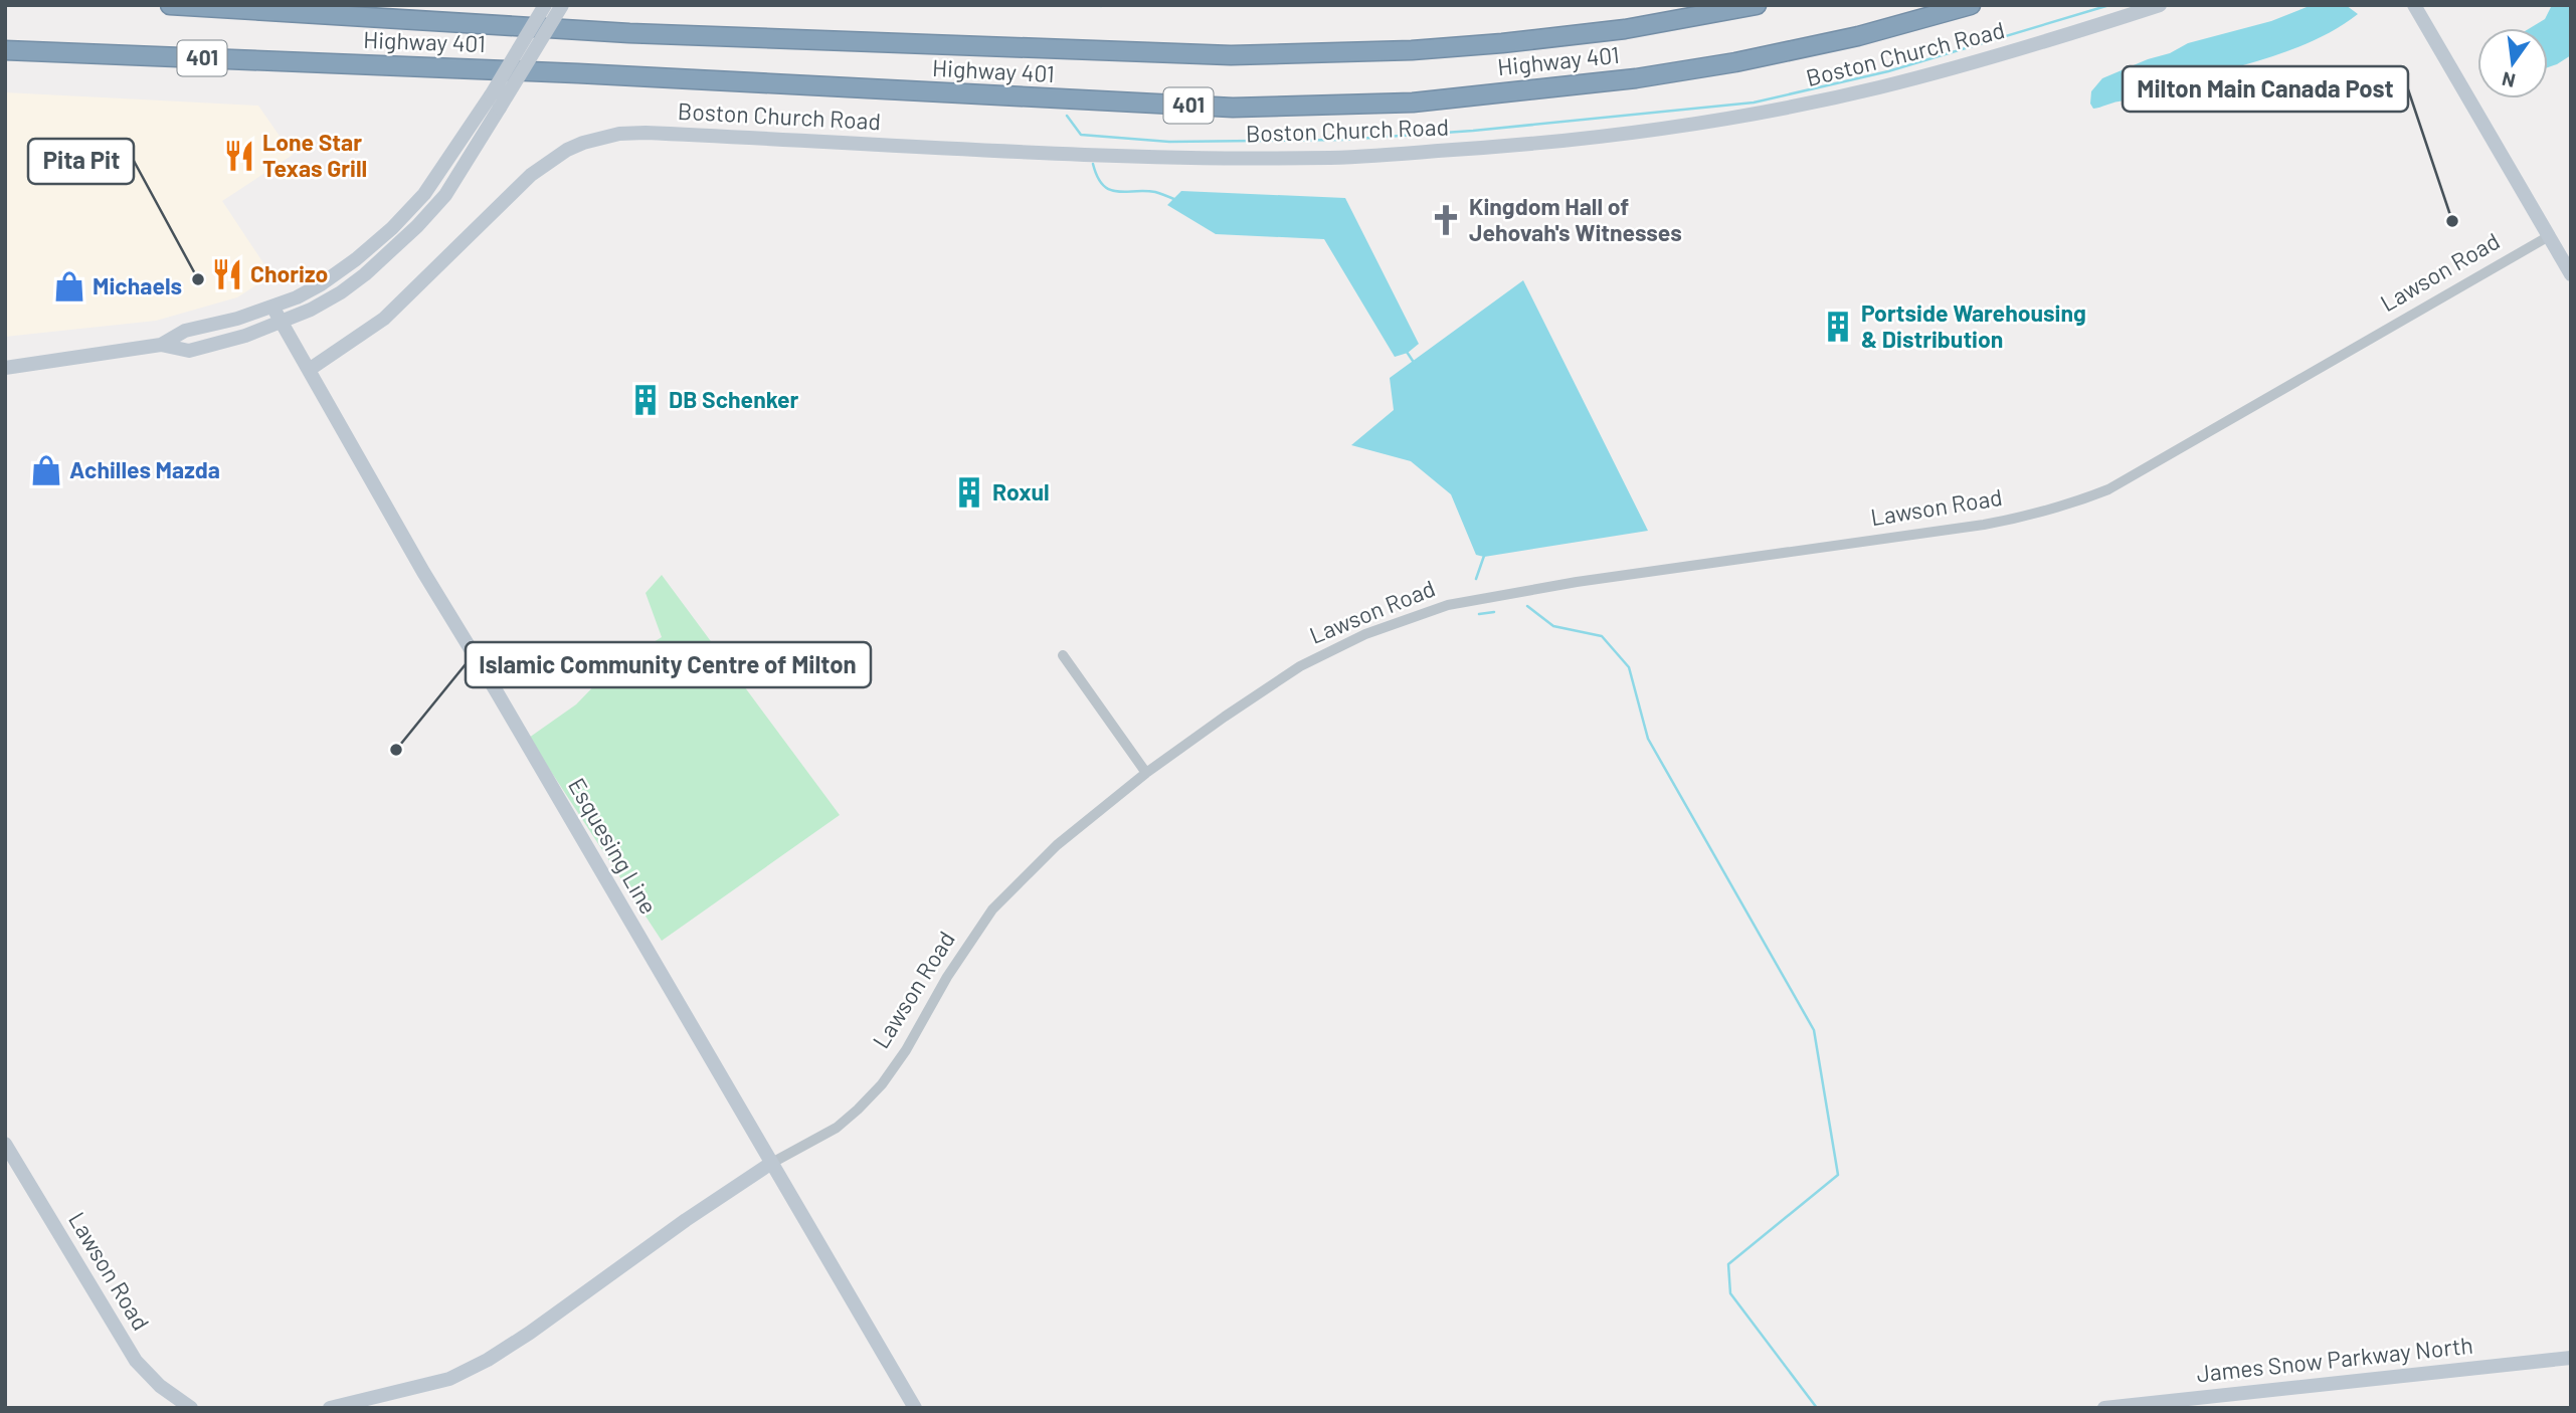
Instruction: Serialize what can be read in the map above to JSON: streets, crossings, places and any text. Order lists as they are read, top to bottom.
{
  "streets": {
    "highway": ["Highway 401", "401"],
    "street": [
      "Boston Church Road",
      "Lawson Road",
      "Esquesing Line",
      "James Snow Parkway North"
    ]
  },
  "crossings": [
    ["Boston Church Road", "Esquesing Line"],
    ["Lawson Road", "Esquesing Line"]
  ],
  "places": {
    "restaurant": ["Lone Star Texas Grill", "Chorizo"],
    "church": ["Kingdom Hall of Jehovah's Witnesses"],
    "other": ["Milton Main Canada Post", "Pita Pit", "Islamic Community Centre of Milton"],
    "shop": ["Michaels", "Achilles Mazda"],
    "building": ["Portside Warehousing & Distribution", "DB Schenker", "Roxul"]
  },
  "north": "bottom"
}
